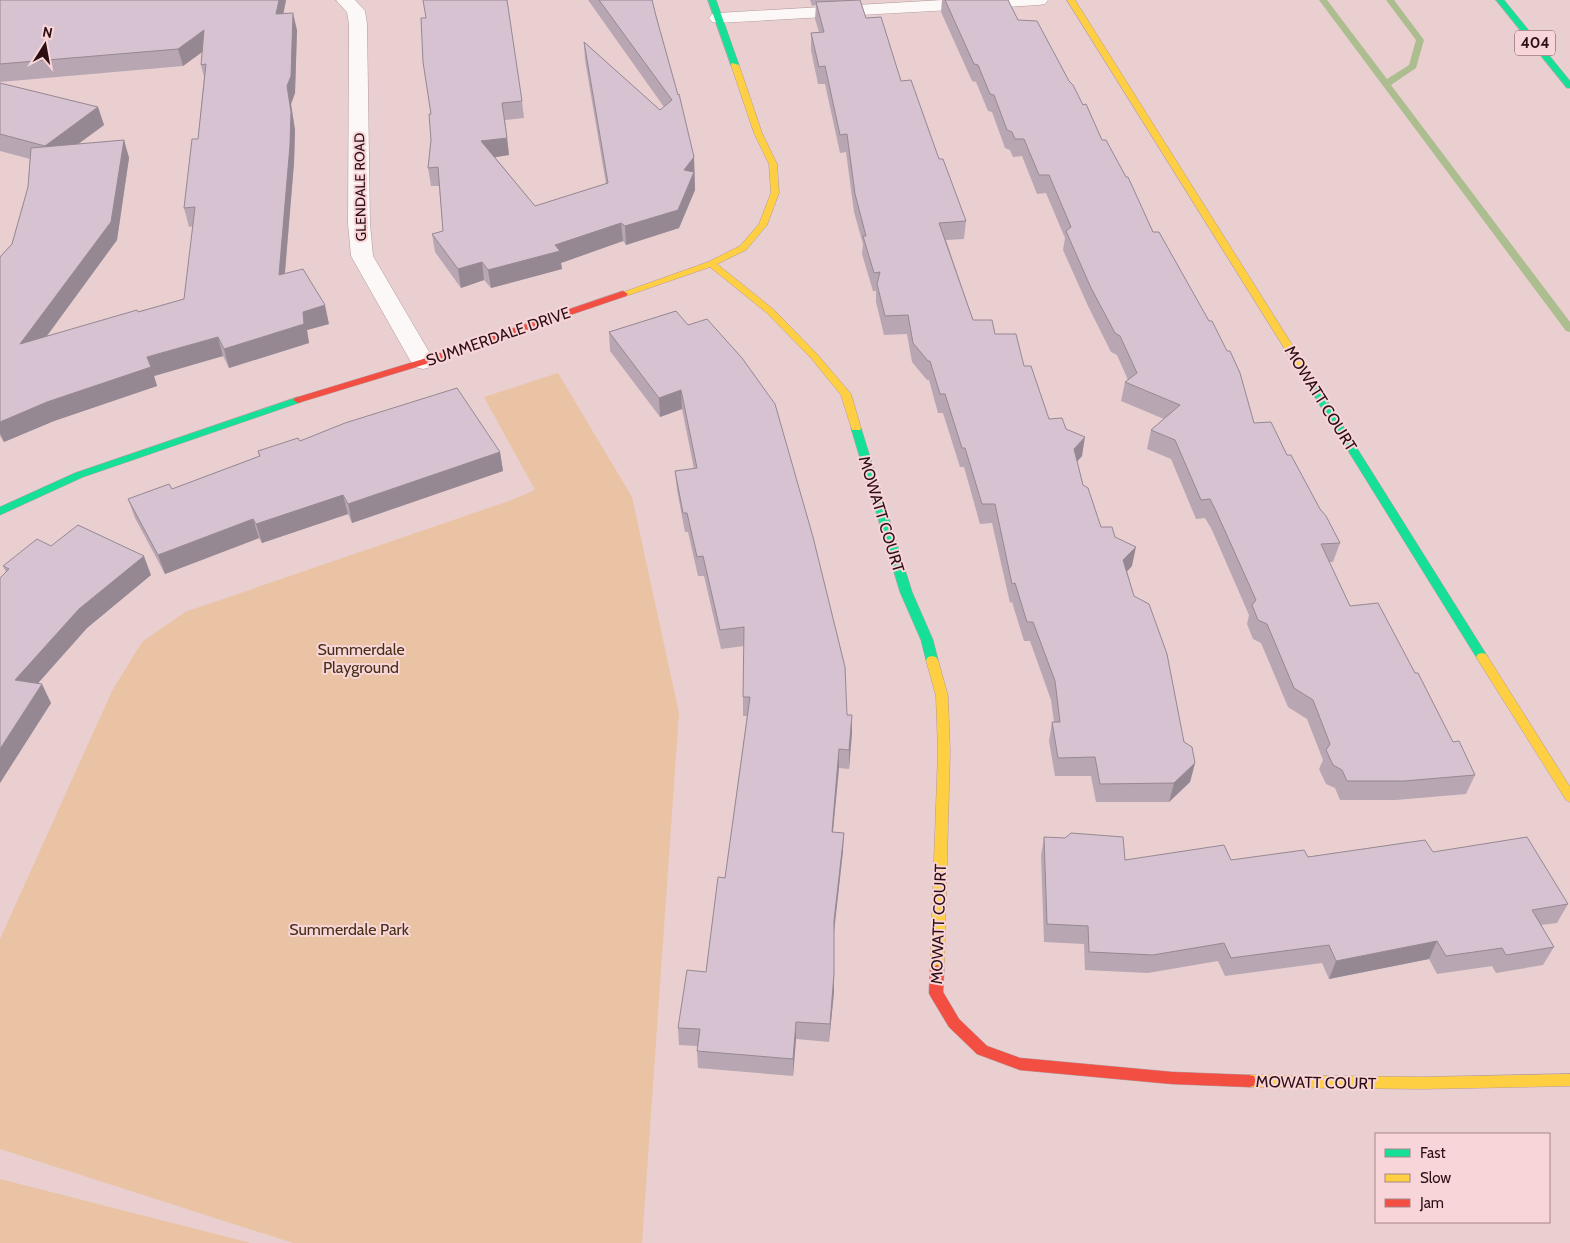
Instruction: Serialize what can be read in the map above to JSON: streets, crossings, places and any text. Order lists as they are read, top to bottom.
{
  "streets": {
    "main road": ["404", "SUMMERDALE DRIVE", "MOWATT COURT"],
    "street": ["GLENDALE ROAD"]
  },
  "crossings": [
    ["GLENDALE ROAD", "SUMMERDALE DRIVE"],
    ["SUMMERDALE DRIVE", "MOWATT COURT"]
  ],
  "parks": ["Summerdale Playground", "Summerdale Park"],
  "legend": ["Fast", "Slow", "Jam"],
  "north": "top"
}
